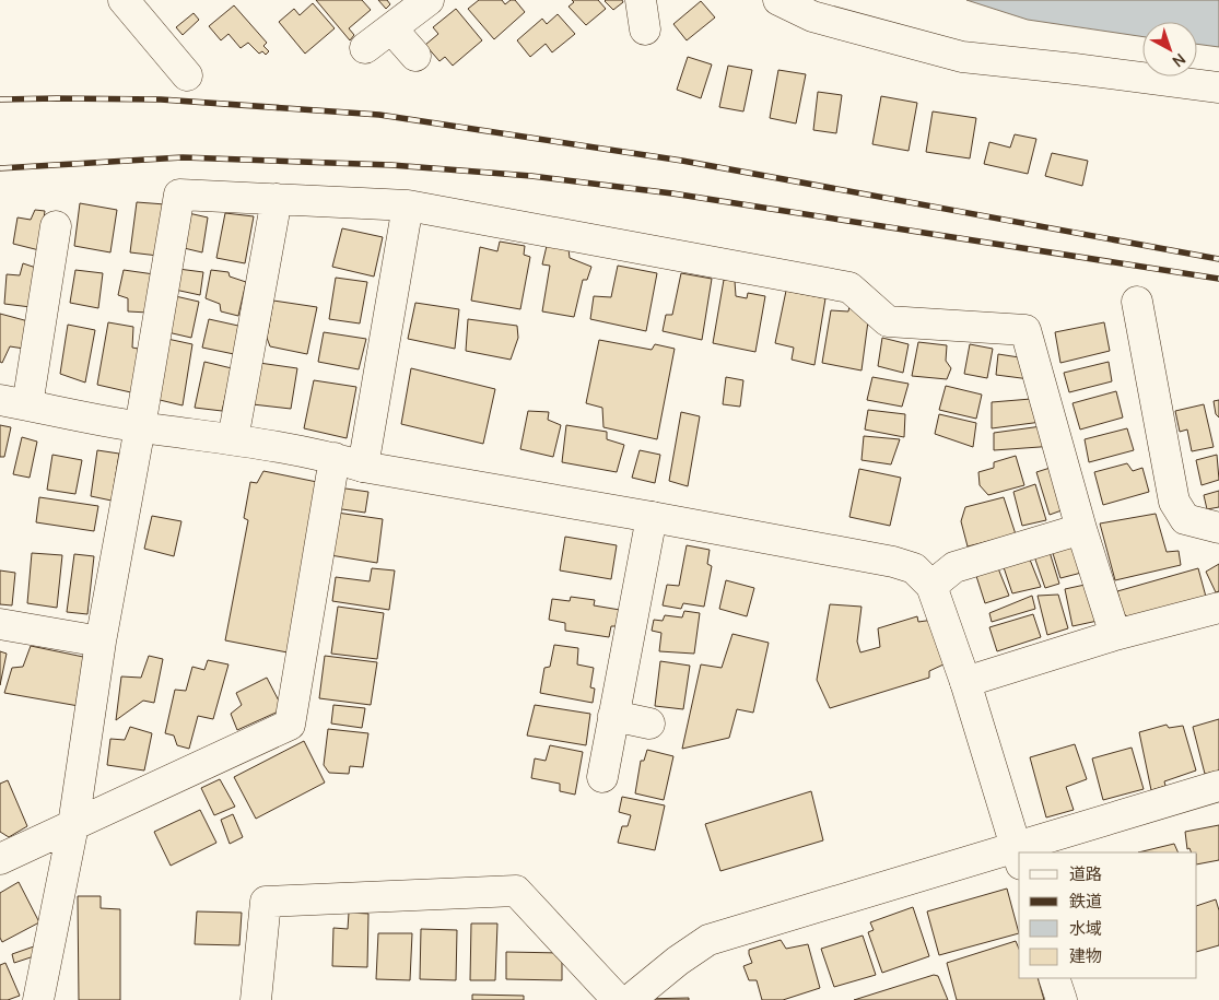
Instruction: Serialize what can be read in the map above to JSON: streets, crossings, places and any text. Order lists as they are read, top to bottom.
{
  "legend": [
    "道路",
    "鉄道",
    "水域",
    "建物"
  ],
  "north": "bottom right"
}
